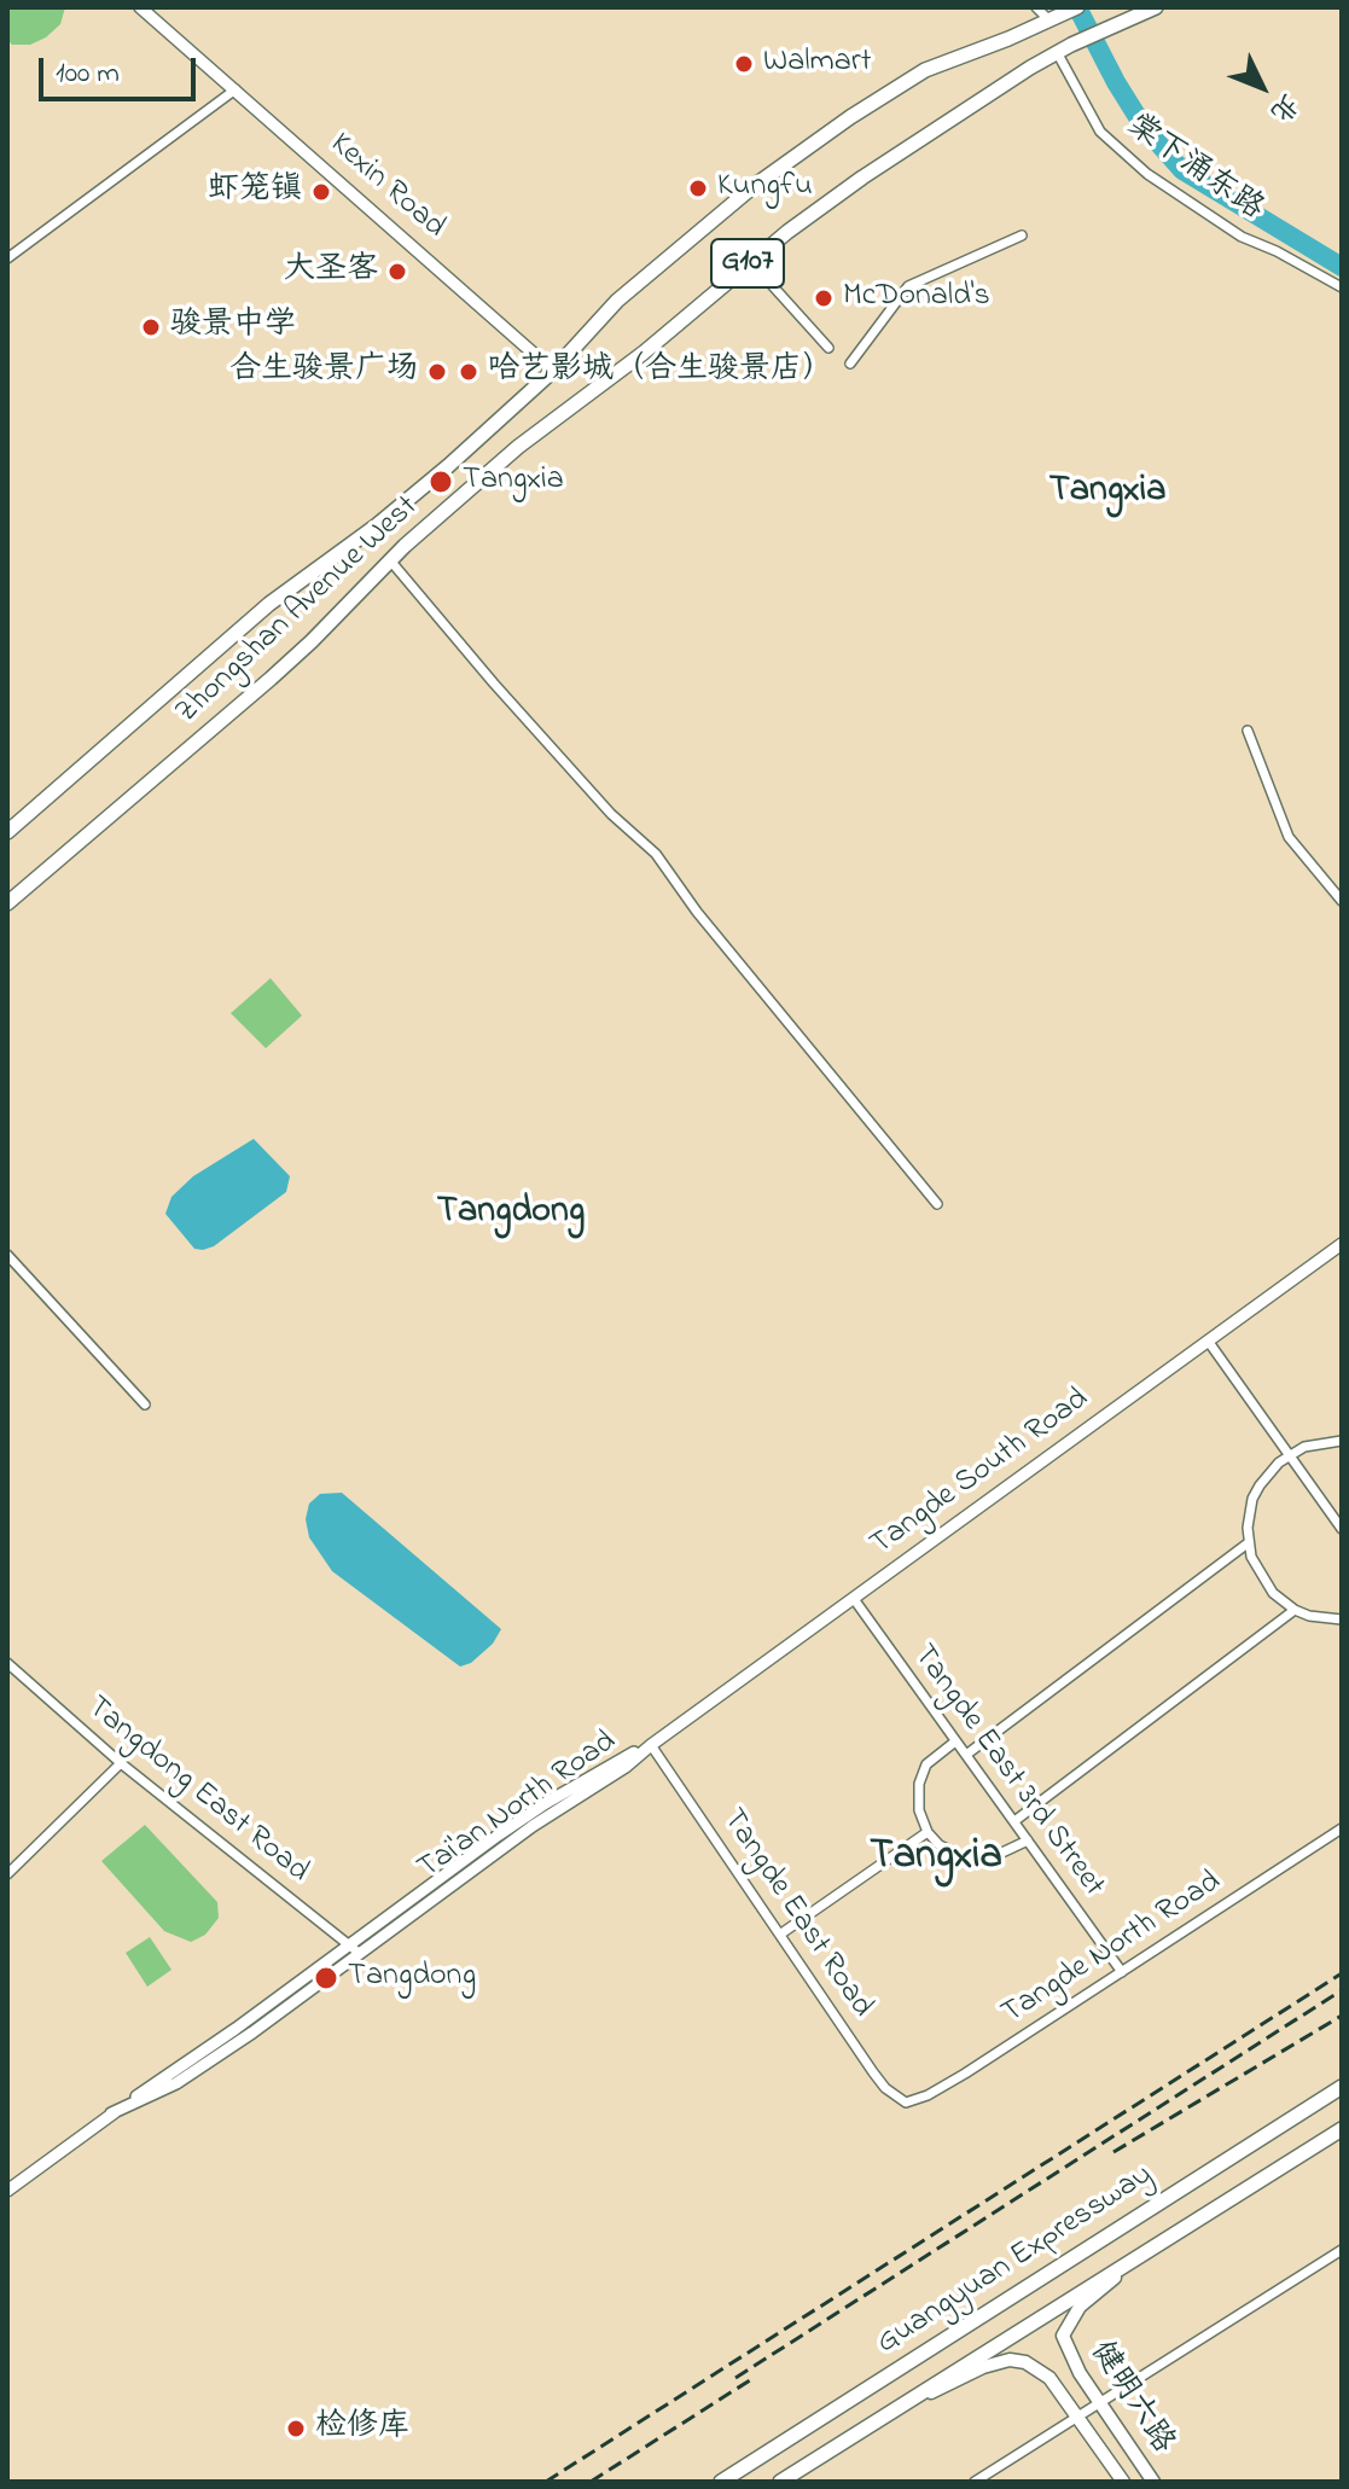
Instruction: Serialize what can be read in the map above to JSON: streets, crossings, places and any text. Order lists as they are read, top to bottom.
{
  "streets": {
    "highway": ["G107", "Zhongshan Avenue West", "Guangyuan Expressway"],
    "main road": ["健明六路"],
    "street": [
      "棠下涌东路",
      "Kexin Road",
      "Tangde South Road",
      "Tangde East 3rd Street",
      "Tangdong East Road",
      "Tai'an North Road",
      "Tangde East Road",
      "Tangde North Road"
    ]
  },
  "crossings": [
    ["棠下涌东路", "Zhongshan Avenue West"],
    ["Kexin Road", "Zhongshan Avenue West"],
    ["Tangde South Road", "Tangde East 3rd Street"],
    ["Tangde South Road", "Tai'an North Road"],
    ["Tangde South Road", "Tangde East Road"],
    ["Tangde East 3rd Street", "Tangde North Road"],
    ["Tangdong East Road", "Tai'an North Road"],
    ["Tai'an North Road", "Tangde East Road"],
    ["Tangde East Road", "Tangde North Road"],
    ["Guangyuan Expressway", "健明六路"]
  ],
  "districts": ["Tangxia", "Tangdong", "Tangxia"],
  "places": [
    "Walmart",
    "Kungfu",
    "虾笼镇",
    "大圣客",
    "McDonald's",
    "骏景中学",
    "合生骏景广场",
    "哈艺影城（合生骏景店）",
    "Tangxia",
    "Tangdong",
    "检修库"
  ],
  "scale_bar": "100 m",
  "north": "bottom right"
}
